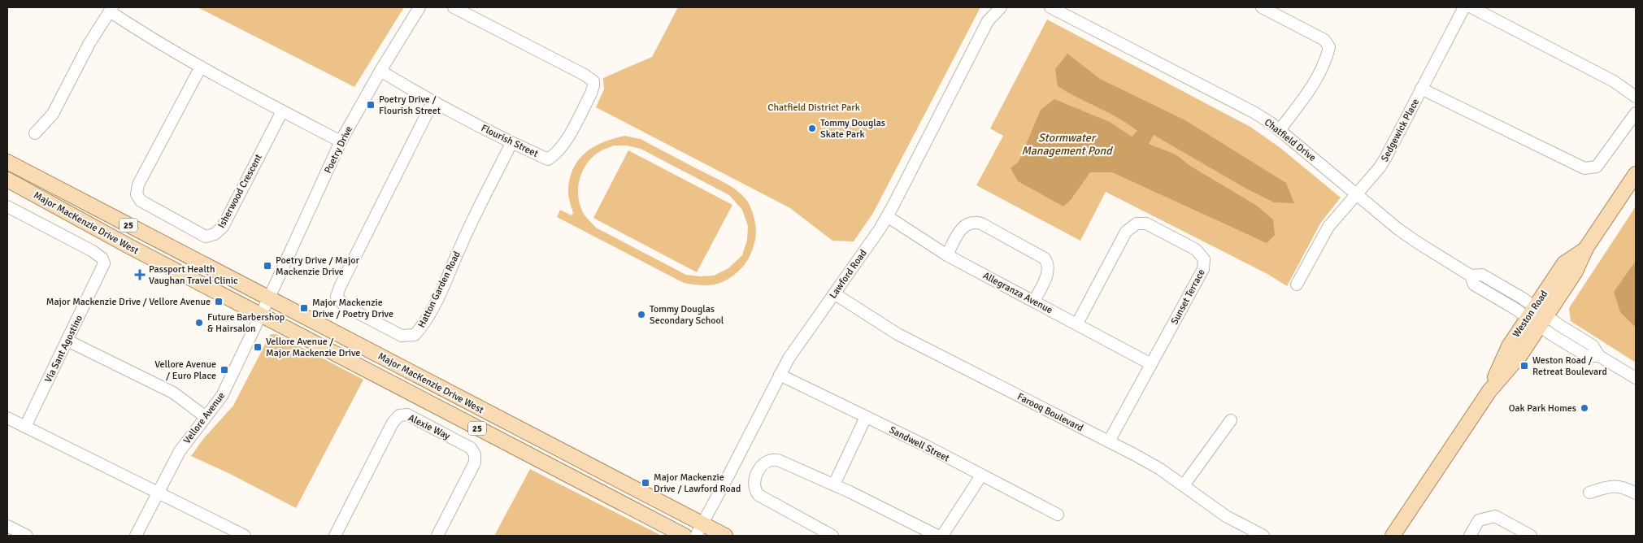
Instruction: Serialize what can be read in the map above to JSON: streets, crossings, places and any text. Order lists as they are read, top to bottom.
{
  "streets": {
    "main road": ["Major MacKenzie Drive West", "25", "Weston Road"],
    "street": [
      "Sedgewick Place",
      "Chatfield Drive",
      "Flourish Street",
      "Poetry Drive",
      "Isherwood Crescent",
      "Lawford Road",
      "Hatton Garden Road",
      "Allegranza Avenue",
      "Sunset Terrace",
      "Via Sant Agostino",
      "Farooq Boulevard",
      "Vellore Avenue",
      "Alexie Way",
      "Sandwell Street"
    ]
  },
  "crossings": [
    ["Sedgewick Place", "Chatfield Drive"],
    ["Chatfield Drive", "Weston Road"],
    ["Flourish Street", "Poetry Drive"],
    ["Flourish Street", "Hatton Garden Road"],
    ["Poetry Drive", "Major MacKenzie Drive West"],
    ["Poetry Drive", "Vellore Avenue"],
    ["Major MacKenzie Drive West", "Lawford Road"],
    ["Major MacKenzie Drive West", "Vellore Avenue"],
    ["Lawford Road", "Allegranza Avenue"],
    ["Lawford Road", "Farooq Boulevard"],
    ["Lawford Road", "Sandwell Street"],
    ["Allegranza Avenue", "Sunset Terrace"],
    ["Sunset Terrace", "Farooq Boulevard"]
  ],
  "water": ["Stormwater Management Pond"],
  "parks": ["Chatfield District Park"],
  "places": {
    "transit": [
      "Poetry Drive / Flourish Street",
      "Poetry Drive / Major Mackenzie Drive",
      "Major Mackenzie Drive / Vellore Avenue",
      "Major Mackenzie Drive / Poetry Drive",
      "Vellore Avenue / Major Mackenzie Drive",
      "Weston Road / Retreat Boulevard",
      "Vellore Avenue / Euro Place",
      "Major Mackenzie Drive / Lawford Road"
    ],
    "other": [
      "Tommy Douglas Skate Park",
      "Tommy Douglas Secondary School",
      "Future Barbershop & Hairsalon",
      "Oak Park Homes"
    ],
    "health": ["Passport Health Vaughan Travel Clinic"]
  }
}
